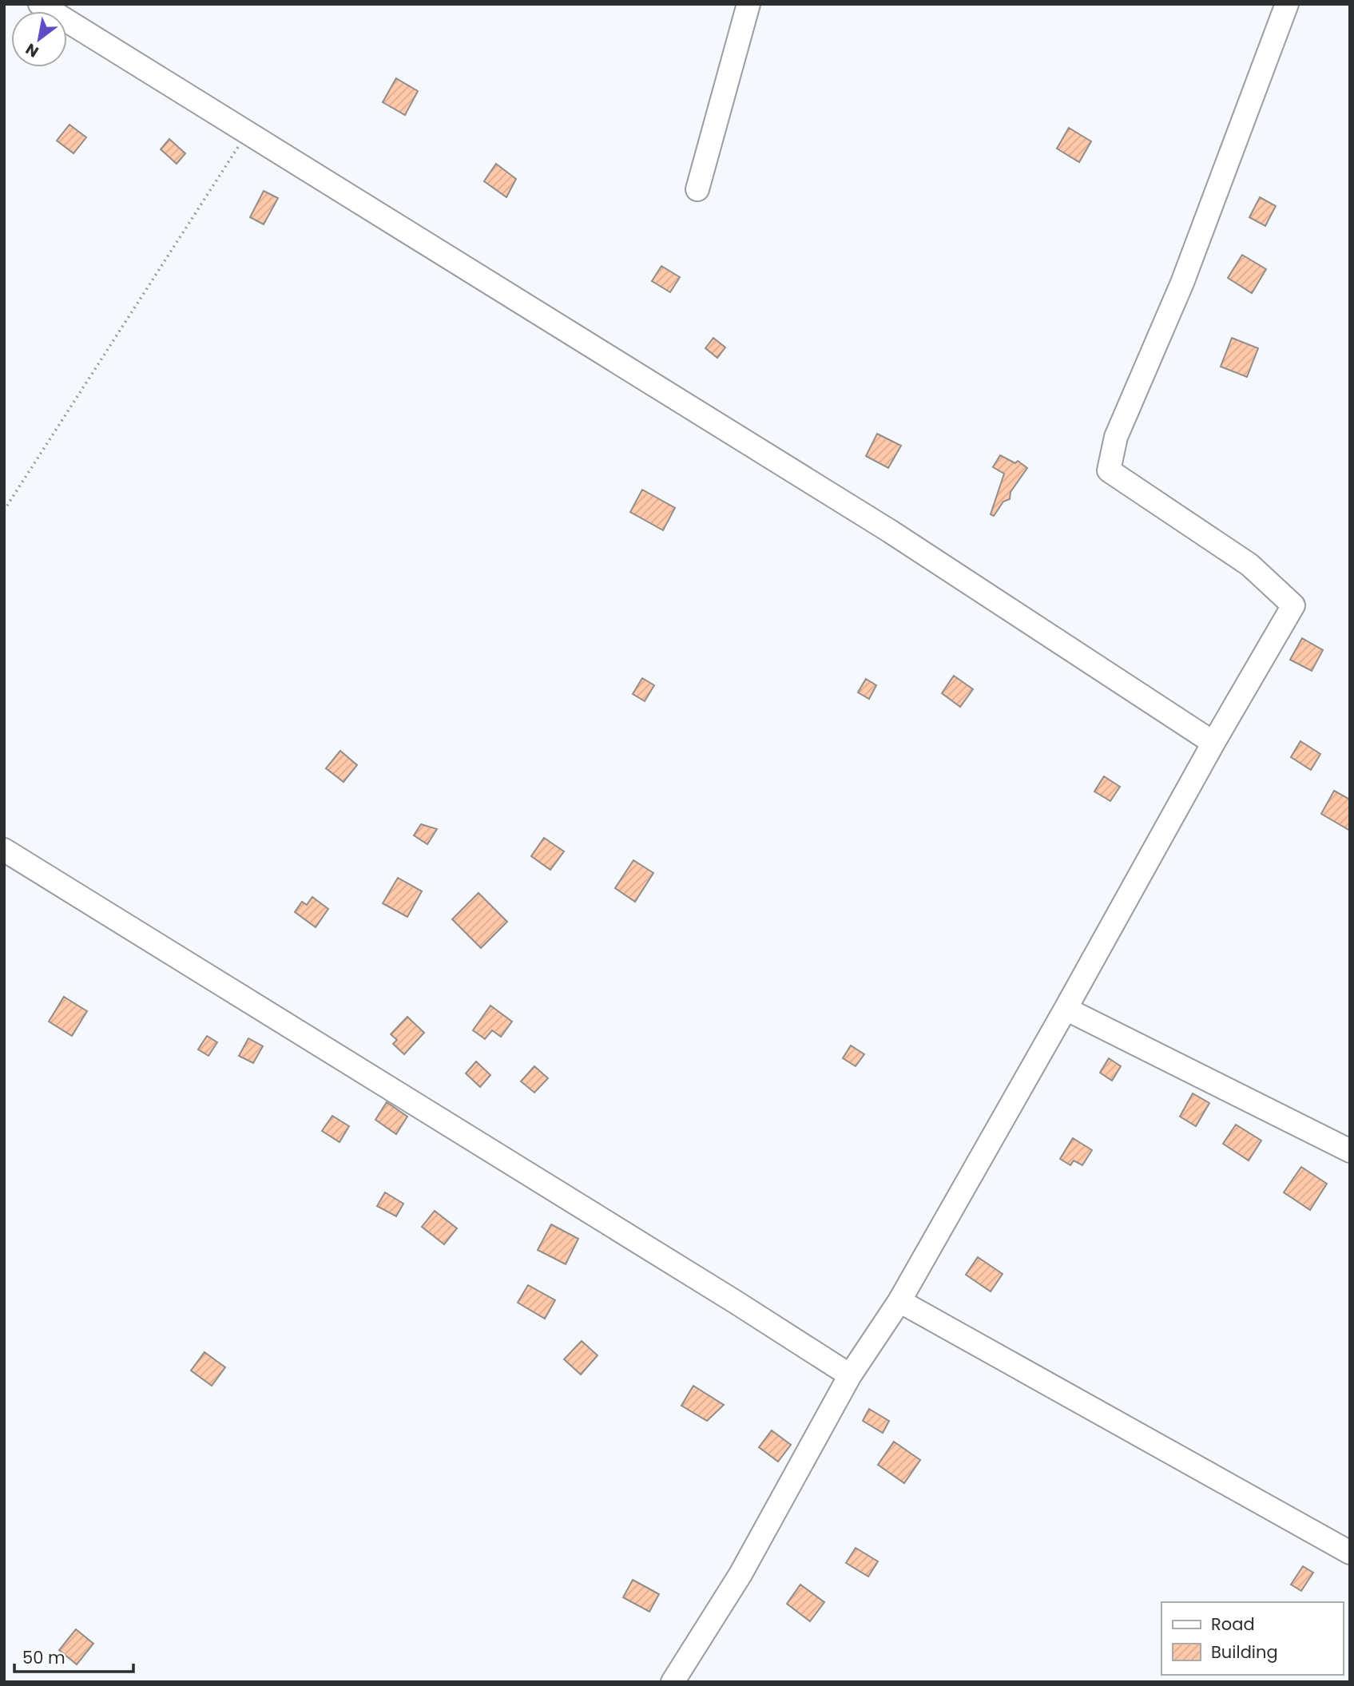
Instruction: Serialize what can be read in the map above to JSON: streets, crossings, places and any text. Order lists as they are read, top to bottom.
{
  "legend": ["Road", "Building"],
  "scale_bar": "50 m",
  "north": "bottom left"
}
